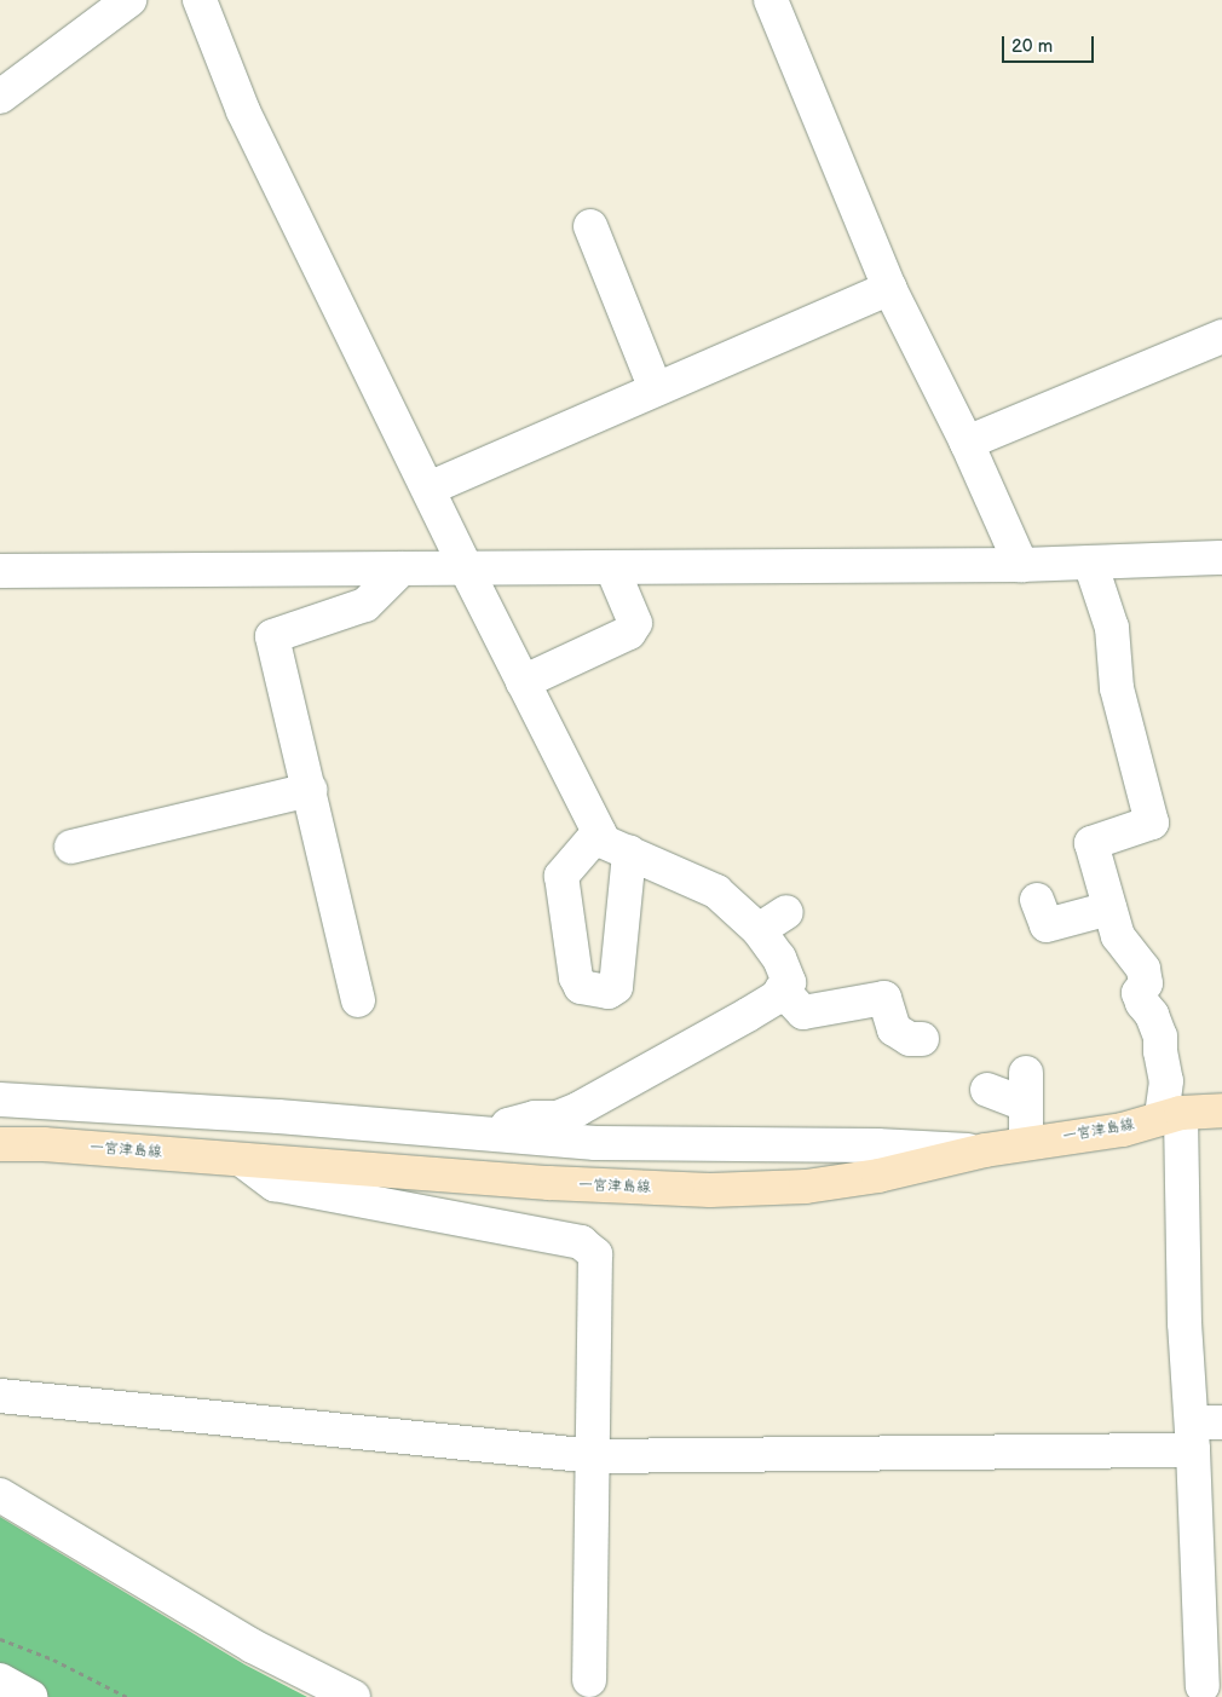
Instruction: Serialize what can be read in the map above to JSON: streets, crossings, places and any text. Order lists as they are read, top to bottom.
{
  "streets": {
    "main road": ["一宮津島線"]
  },
  "scale_bar": "20 m"
}
